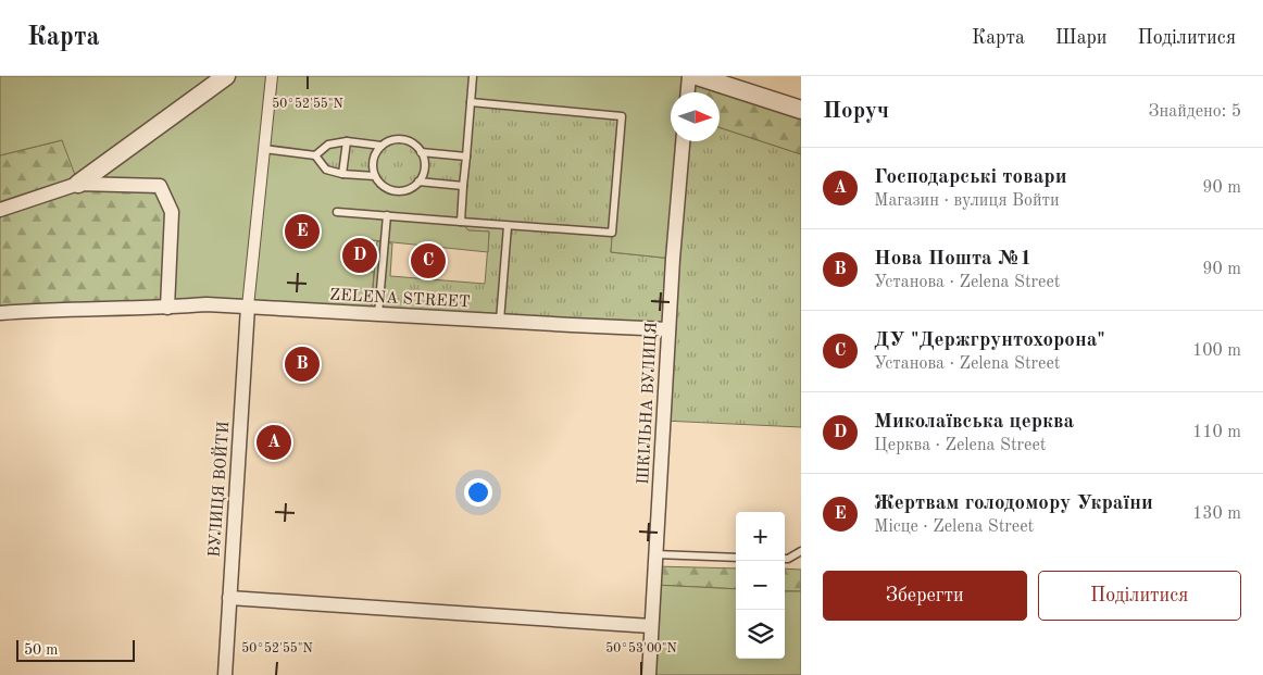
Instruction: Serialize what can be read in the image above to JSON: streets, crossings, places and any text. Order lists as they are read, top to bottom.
{
  "streets": {
    "street": ["ZELENA STREET", "ШКІЛЬНА ВУЛИЦЯ", "ВУЛИЦЯ ВОЙТИ"]
  },
  "crossings": [
    ["ZELENA STREET", "ШКІЛЬНА ВУЛИЦЯ"],
    ["ZELENA STREET", "ВУЛИЦЯ ВОЙТИ"]
  ],
  "scale_bar": "50 m",
  "north": "right",
  "page": {
    "header": "Карта",
    "nav": ["Карта", "Шари", "Поділитися"],
    "heading": ["Поруч", "Знайдено: 5"],
    "list": [
      {
        "mark": "A",
        "name": "Господарські товари",
        "note": "Магазин · вулиця Войти",
        "value": "90 m"
      },
      {
        "mark": "B",
        "name": "Нова Пошта №1",
        "note": "Установа · Zelena Street",
        "value": "90 m"
      },
      {
        "mark": "C",
        "name": "ДУ \"Держгрунтохорона\"",
        "note": "Установа · Zelena Street",
        "value": "100 m"
      },
      {
        "mark": "D",
        "name": "Миколаївська церква",
        "note": "Церква · Zelena Street",
        "value": "110 m"
      },
      {
        "mark": "E",
        "name": "Жертвам голодомору України",
        "note": "Місце · Zelena Street",
        "value": "130 m"
      }
    ],
    "pins": [
      "E",
      "D",
      "C",
      "B",
      "A"
    ],
    "map_buttons": ["+", "−"],
    "buttons": ["Зберегти", "Поділитися"],
    "scale": "50 m"
  },
  "coordinates": ["50°52'55\"N", "50°53'00\"N"]
}
